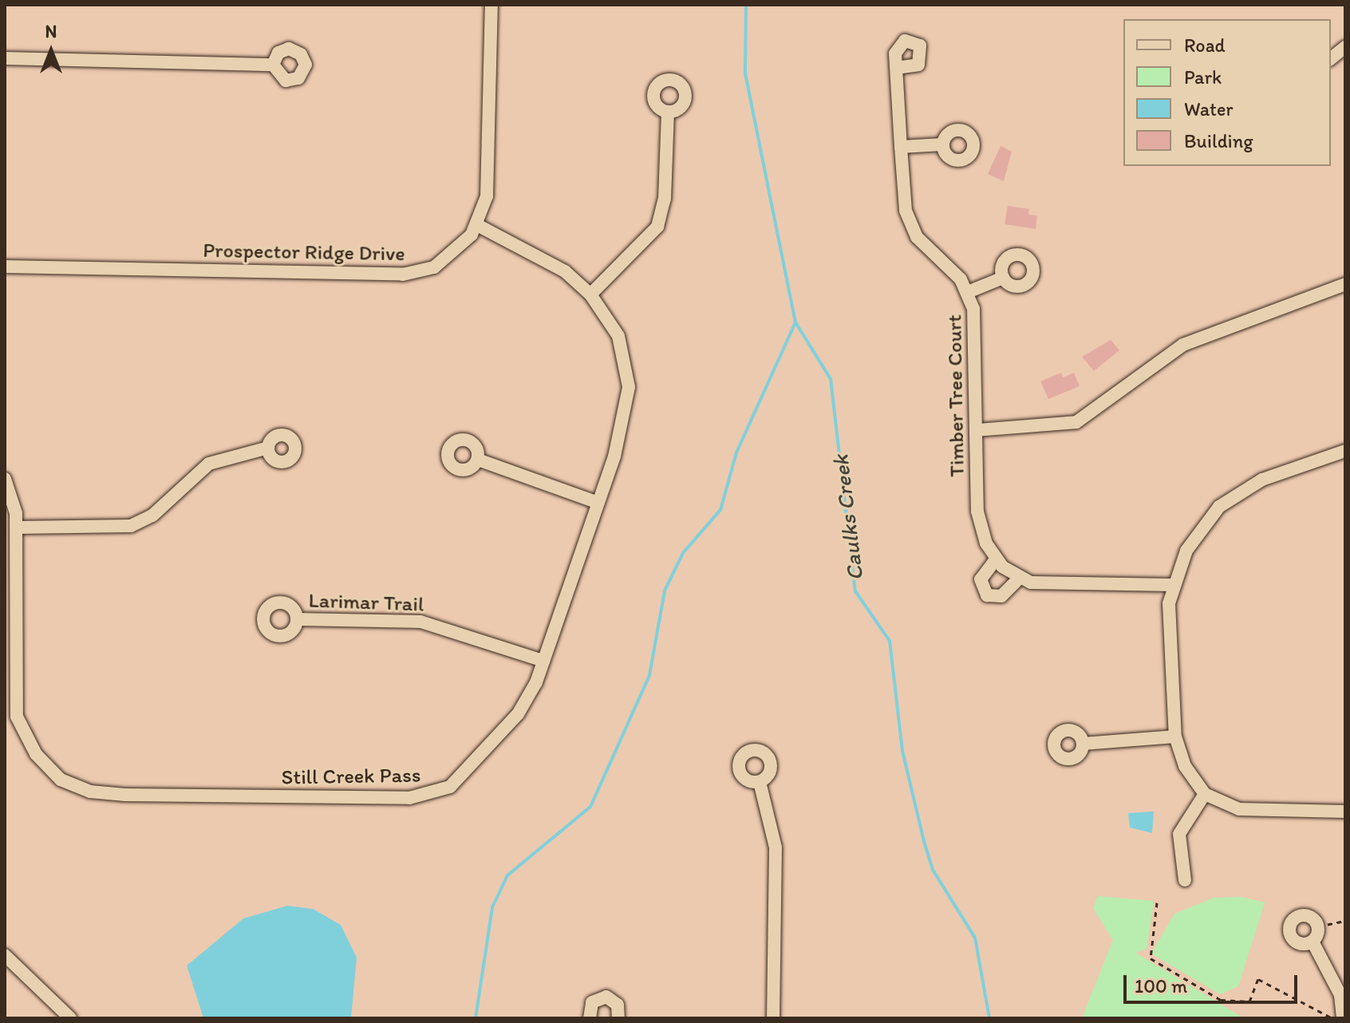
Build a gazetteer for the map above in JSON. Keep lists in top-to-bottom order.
{
  "streets": {
    "street": [
      "Prospector Ridge Drive",
      "Timber Tree Court",
      "Larimar Trail",
      "Still Creek Pass"
    ]
  },
  "crossings": [
    ["Prospector Ridge Drive", "Still Creek Pass"],
    ["Larimar Trail", "Still Creek Pass"]
  ],
  "water": ["Caulks Creek"],
  "legend": [
    "Road",
    "Park",
    "Water",
    "Building"
  ],
  "scale_bar": "100 m",
  "north": "top"
}
